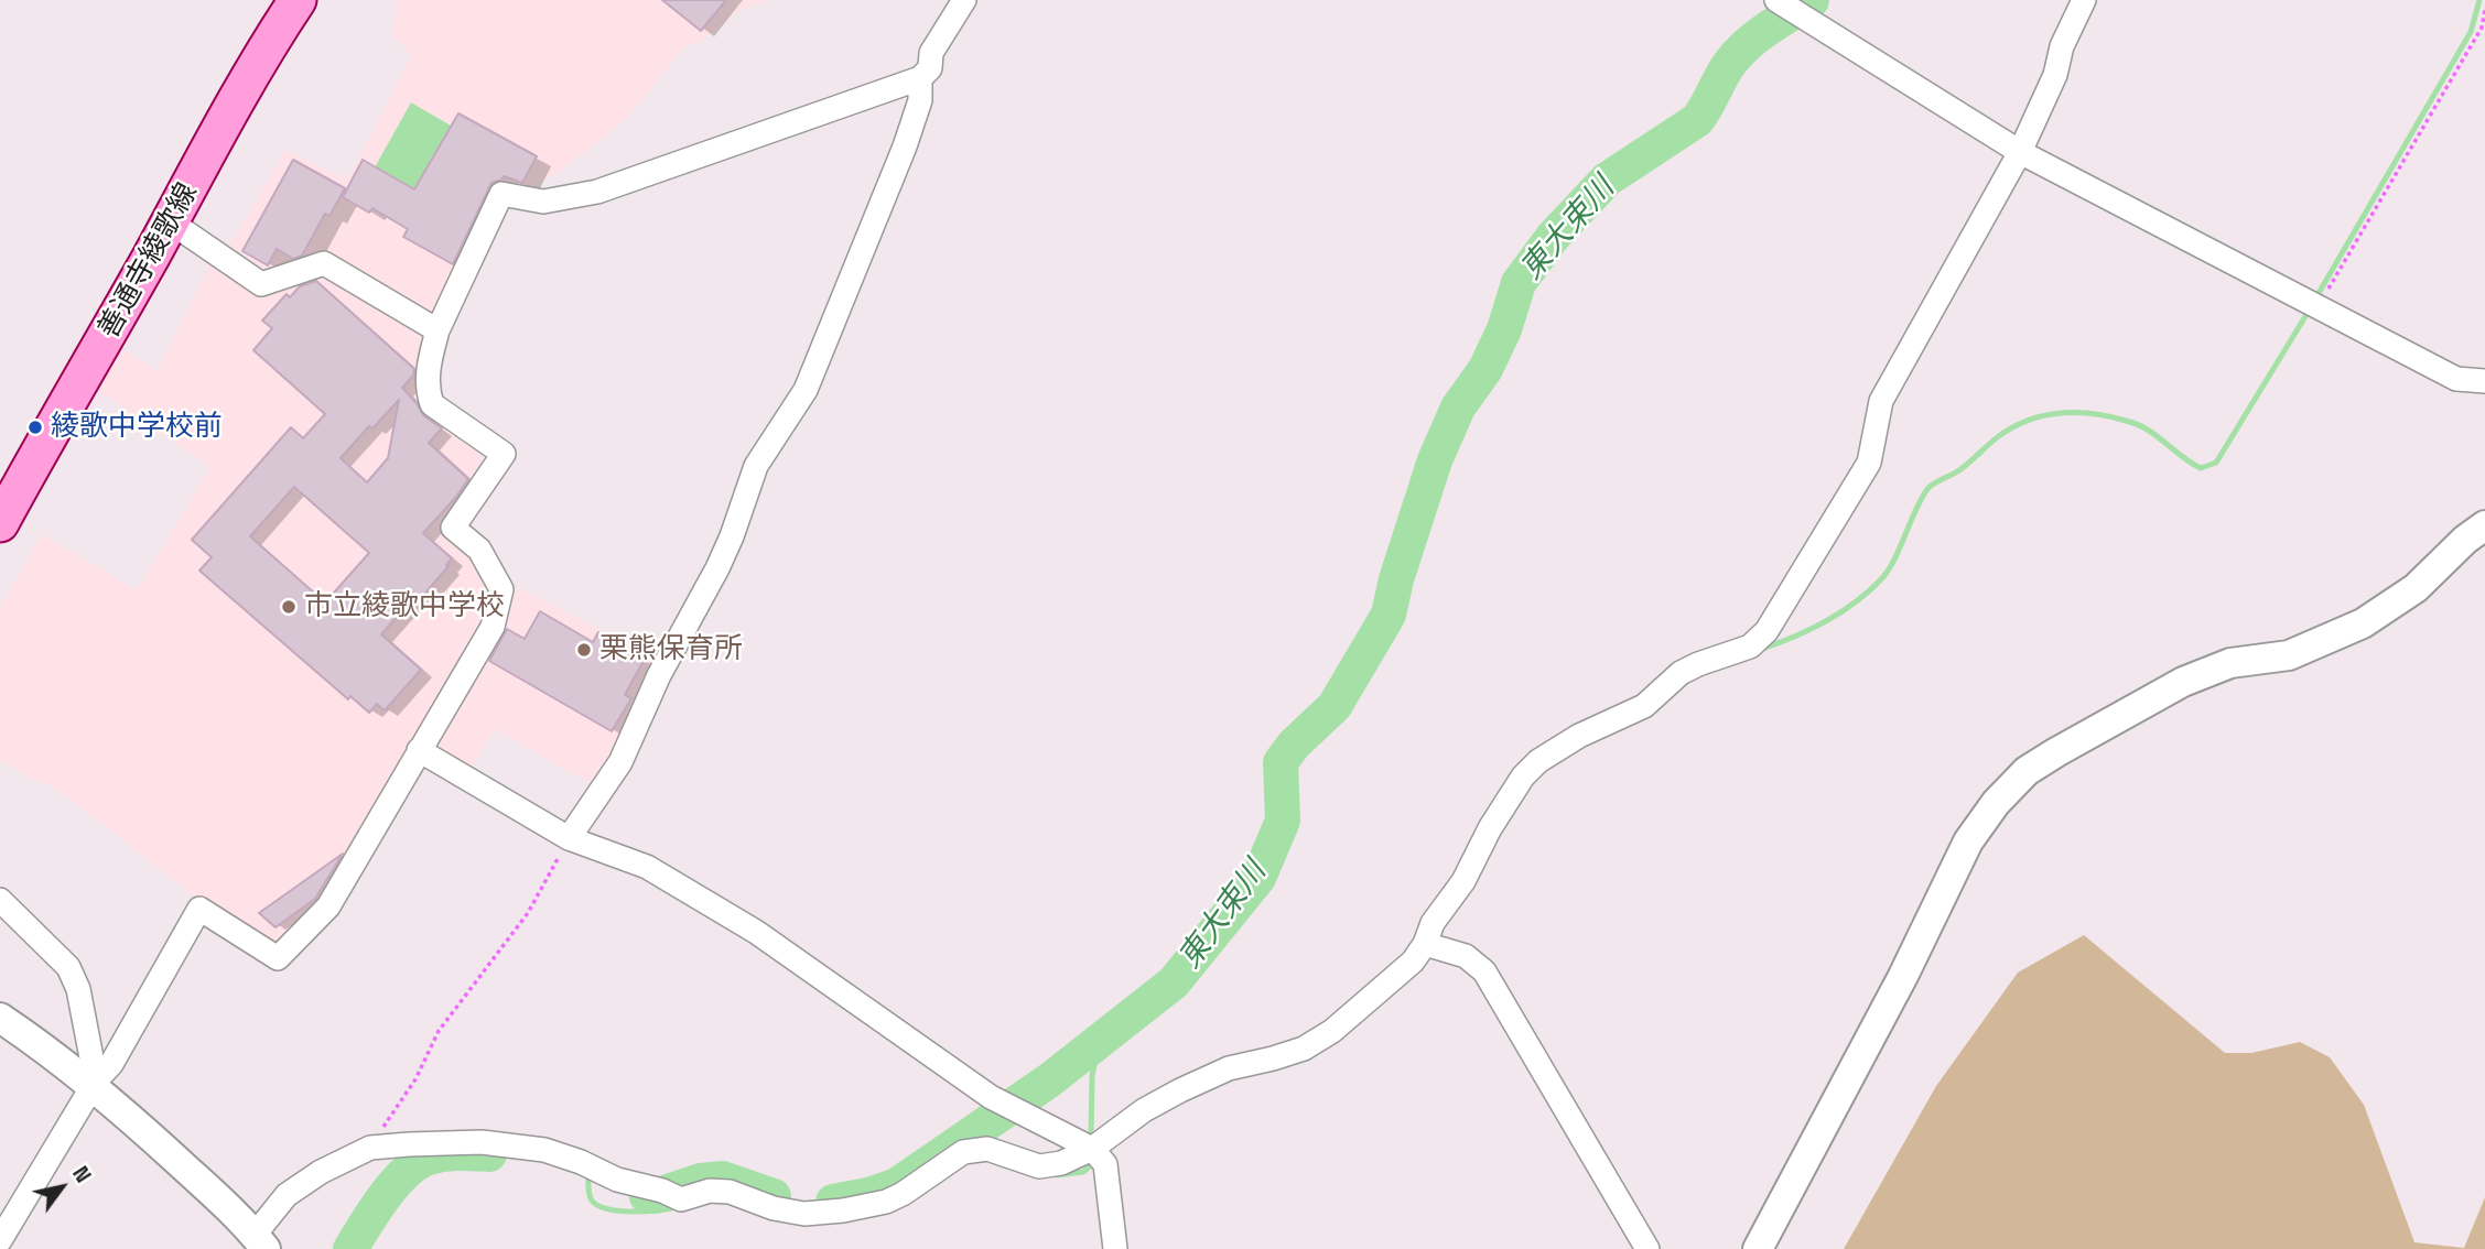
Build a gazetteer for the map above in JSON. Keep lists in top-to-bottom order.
{
  "streets": {
    "main road": ["善通寺綾歌線"]
  },
  "water": ["東大束川"],
  "places": ["綾歌中学校前", "市立綾歌中学校", "栗熊保育所"],
  "north": "top right"
}
